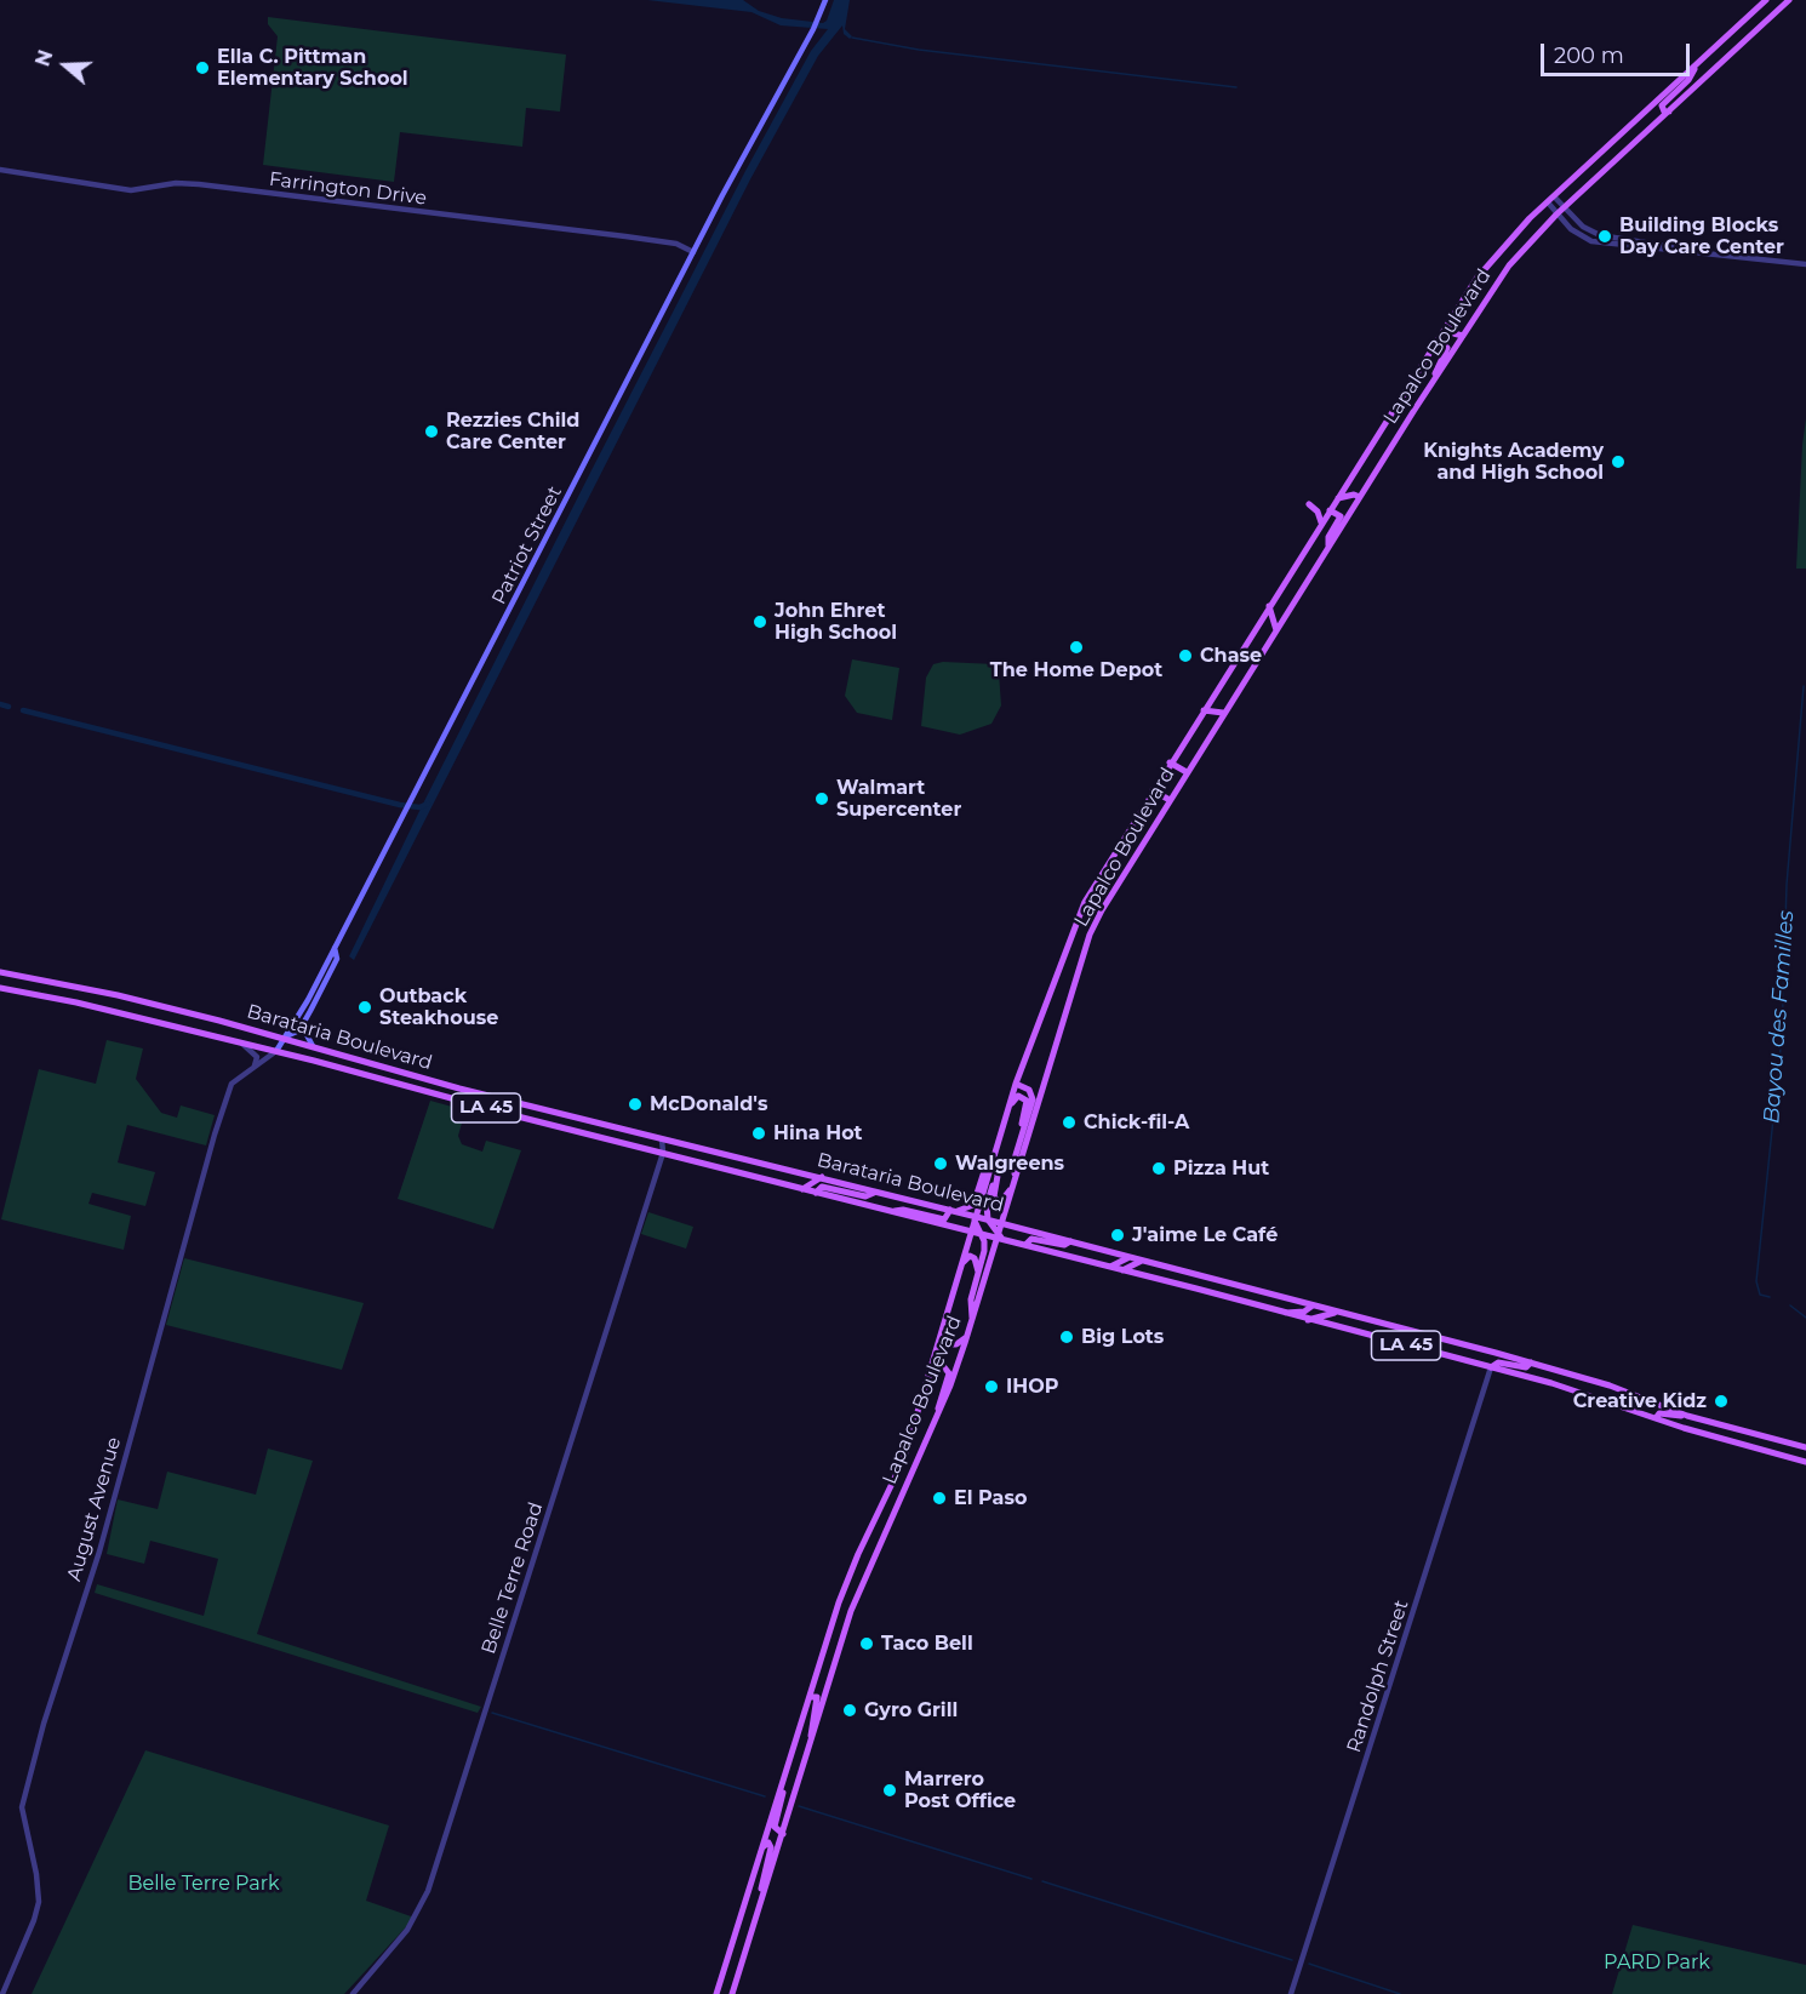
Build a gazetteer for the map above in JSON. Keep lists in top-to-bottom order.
{
  "streets": {
    "main road": [
      "Lapalco Boulevard",
      "Patriot Street",
      "Barataria Boulevard",
      "LA 45"
    ],
    "street": [
      "Farrington Drive",
      "August Avenue",
      "Belle Terre Road",
      "Randolph Street"
    ]
  },
  "crossings": [
    ["Farrington Drive", "Patriot Street"],
    ["Lapalco Boulevard", "Barataria Boulevard"],
    ["Patriot Street", "Barataria Boulevard"],
    ["Patriot Street", "August Avenue"],
    ["Barataria Boulevard", "August Avenue"],
    ["Barataria Boulevard", "Belle Terre Road"],
    ["Barataria Boulevard", "Randolph Street"]
  ],
  "water": ["Bayou des Familles"],
  "parks": ["Belle Terre Park", "PARD Park"],
  "places": [
    "Ella C. Pittman Elementary School",
    "Building Blocks Day Care Center",
    "Rezzies Child Care Center",
    "Knights Academy and High School",
    "John Ehret High School",
    "The Home Depot",
    "Chase",
    "Walmart Supercenter",
    "Outback Steakhouse",
    "McDonald's",
    "Chick-fil-A",
    "Hina Hot",
    "Walgreens",
    "Pizza Hut",
    "J'aime Le Café",
    "Big Lots",
    "IHOP",
    "Creative Kidz",
    "El Paso",
    "Taco Bell",
    "Gyro Grill",
    "Marrero Post Office"
  ],
  "scale_bar": "200 m",
  "north": "left"
}
